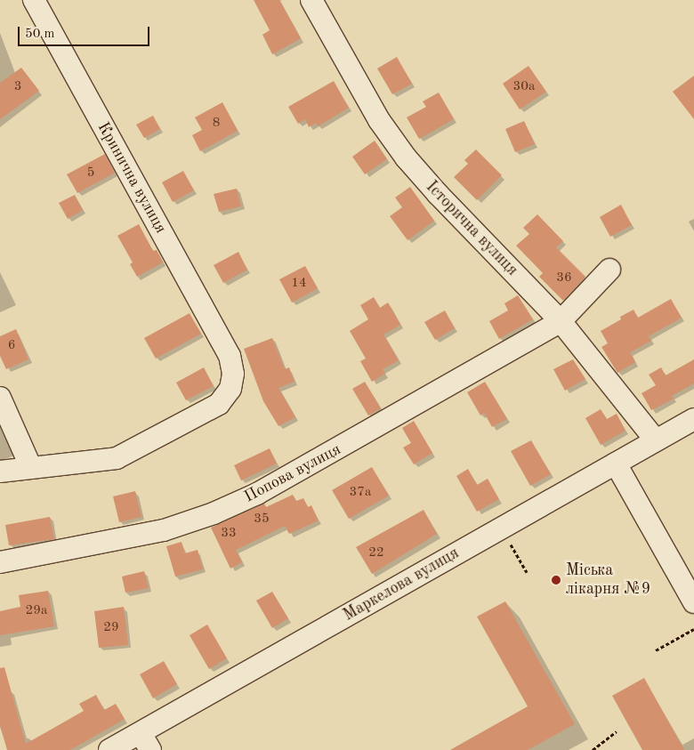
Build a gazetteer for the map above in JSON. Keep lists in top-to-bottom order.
{
  "streets": {
    "street": [
      "Кринична вулиця",
      "Історична вулиця",
      "Попова вулиця",
      "Маркелова вулиця"
    ]
  },
  "crossings": [
    ["Історична вулиця", "Попова вулиця"],
    ["Історична вулиця", "Маркелова вулиця"]
  ],
  "places": ["Міська лікарня №9"],
  "house_numbers": [
    "3",
    "30а",
    "8",
    "5",
    "36",
    "14",
    "6",
    "37а",
    "35",
    "33",
    "22",
    "29а",
    "29"
  ],
  "scale_bar": "50 m"
}
